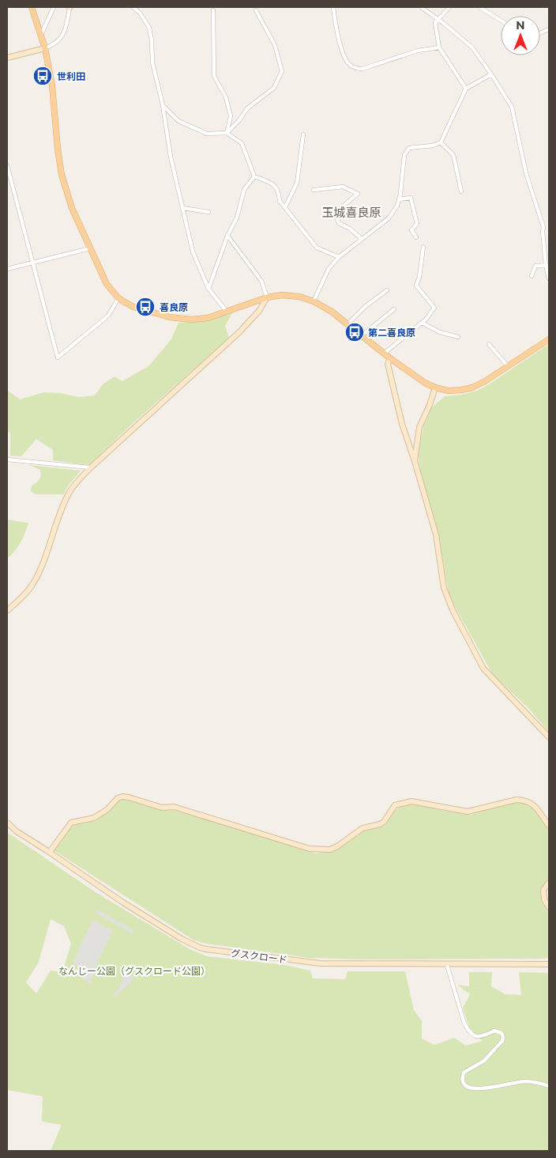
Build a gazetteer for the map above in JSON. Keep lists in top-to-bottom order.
{
  "streets": {
    "street": ["グスクロード"]
  },
  "districts": ["玉城喜良原"],
  "parks": ["なんじー公園（グスクロード公園）"],
  "places": {
    "bus stop": ["世利田", "喜良原", "第二喜良原"]
  },
  "north": "top"
}
